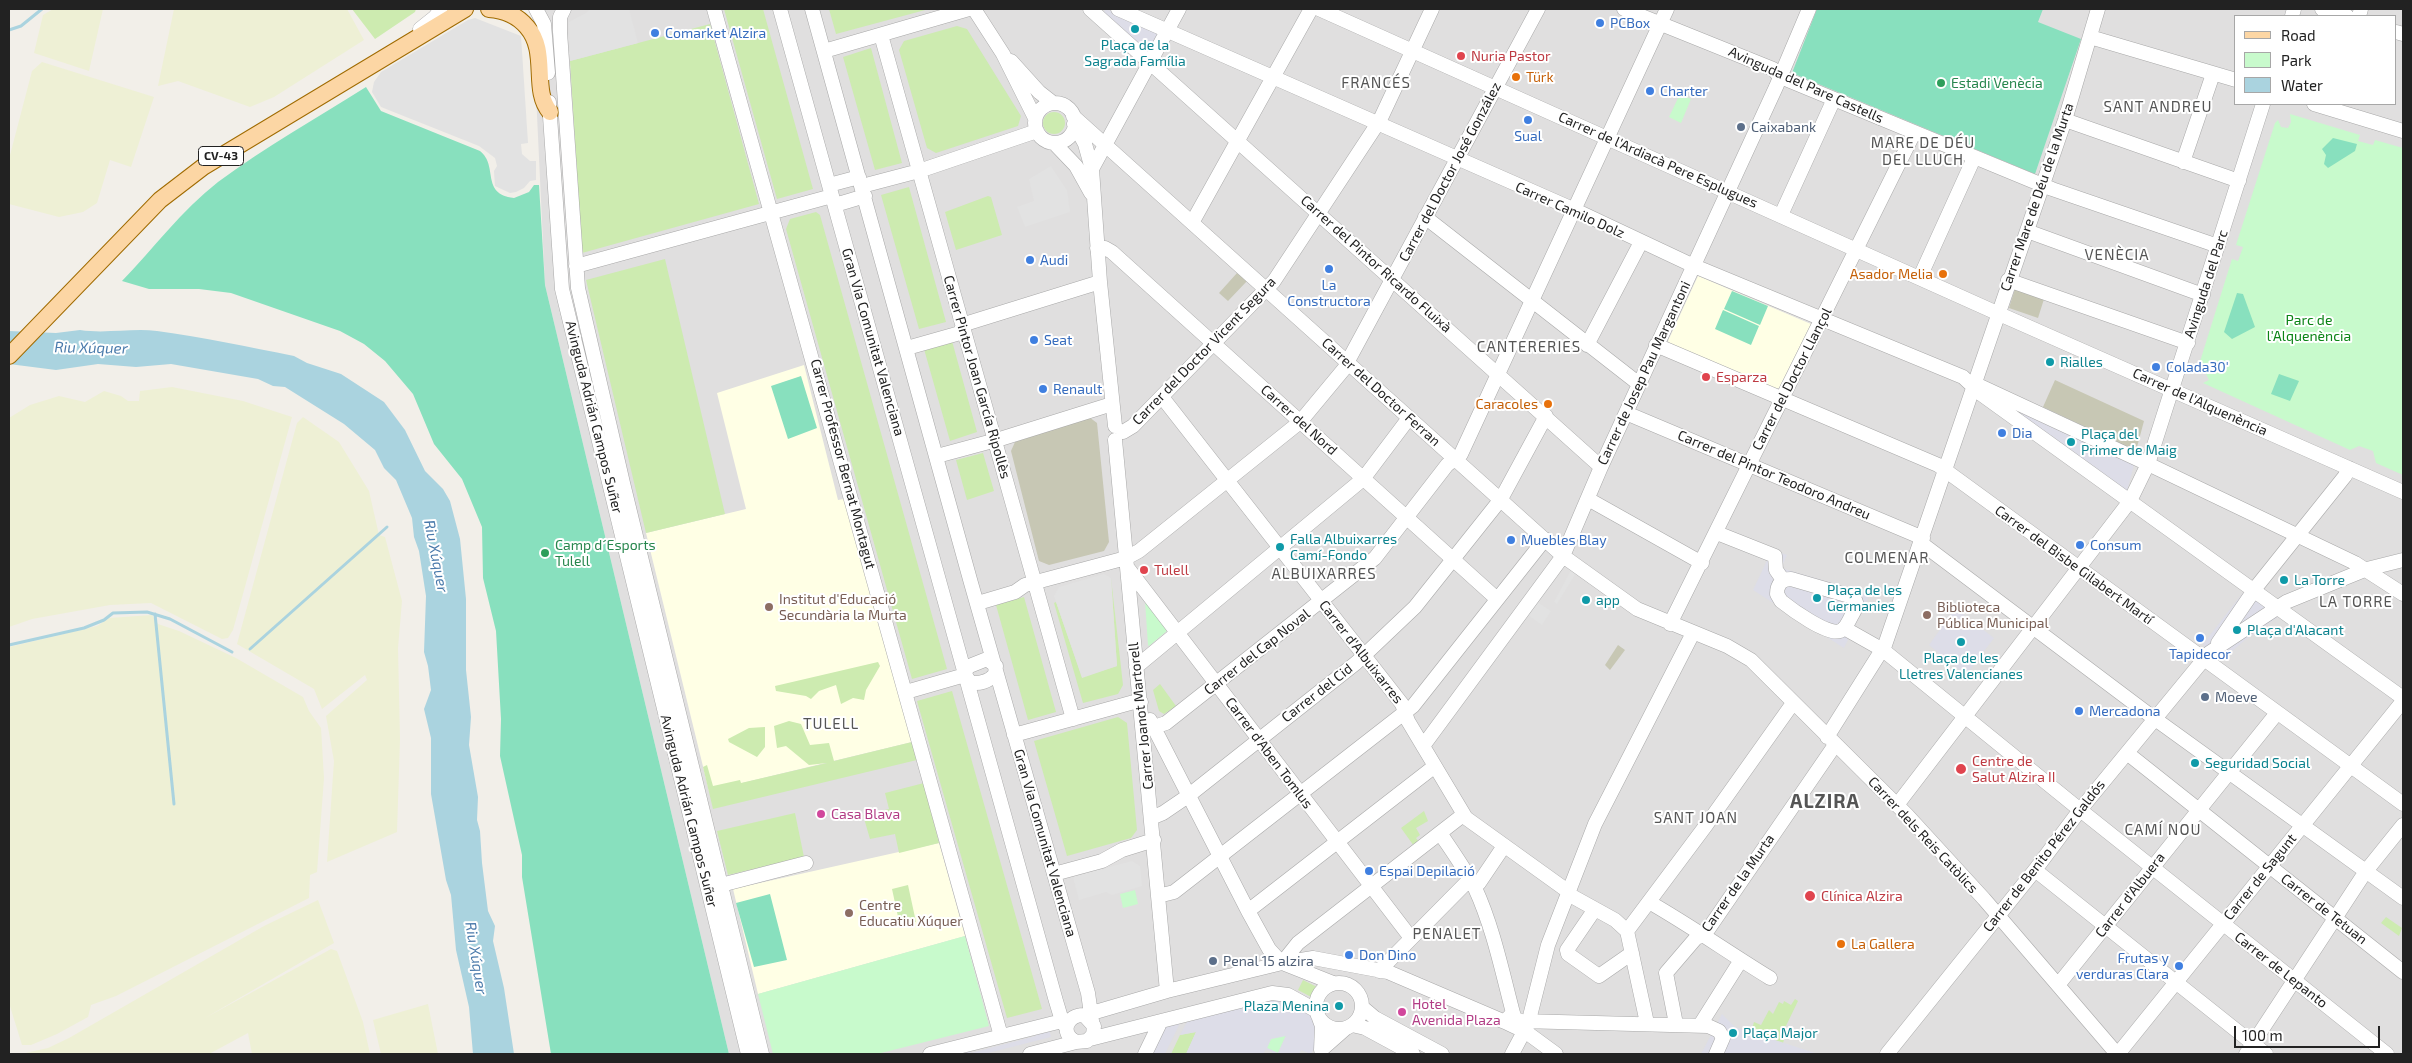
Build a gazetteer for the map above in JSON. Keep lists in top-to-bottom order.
{
  "streets": {
    "main road": ["CV-43"],
    "street": [
      "Avinguda del Pare Castells",
      "Carrer de l'Ardiacà Pere Esplugues",
      "Carrer del Doctor José González",
      "Carrer Mare de Déu de la Murta",
      "Carrer Camilo Dolz",
      "Carrer del Pintor Ricardo Fluixà",
      "Avinguda del Parc",
      "Gran Via Comunitat Valenciana",
      "Carrer del Doctor Vicent Segura",
      "Carrer de Josep Pau Margantoni",
      "Carrer Pintor Joan García Ripollès",
      "Carrer del Doctor Llançol",
      "Carrer del Doctor Ferran",
      "Carrer de l'Alquenència",
      "Avinguda Adrián Campos Suñer",
      "Carrer del Nord",
      "Carrer Professor Bernat Montagut",
      "Carrer del Pintor Teodoro Andreu",
      "Carrer del Bisbe Gilabert Martí",
      "Carrer del Cap Noval",
      "Carrer d'Albuixarres",
      "Carrer del Cid",
      "Carrer Joanot Martorell",
      "Carrer d'Aben Tomlus",
      "Carrer dels Reis Catòlics",
      "Carrer de Benito Pérez Galdós",
      "Carrer de Sagunt",
      "Carrer de la Murta",
      "Carrer d'Albuera",
      "Carrer de Tetuan",
      "Carrer de Lepanto"
    ]
  },
  "crossings": [
    ["Avinguda del Pare Castells", "Carrer Mare de Déu de la Murta"],
    ["Avinguda del Pare Castells", "Avinguda del Parc"],
    ["Avinguda del Pare Castells", "Carrer de Josep Pau Margantoni"],
    ["Avinguda del Pare Castells", "Carrer del Doctor Llançol"],
    ["Avinguda del Pare Castells", "Carrer del Cap Noval"],
    ["Carrer de l'Ardiacà Pere Esplugues", "Carrer del Doctor José González"],
    ["Carrer de l'Ardiacà Pere Esplugues", "Carrer Mare de Déu de la Murta"],
    ["Carrer de l'Ardiacà Pere Esplugues", "Carrer del Doctor Vicent Segura"],
    ["Carrer de l'Ardiacà Pere Esplugues", "Carrer de Josep Pau Margantoni"],
    ["Carrer de l'Ardiacà Pere Esplugues", "Carrer del Doctor Llançol"],
    ["Carrer de l'Ardiacà Pere Esplugues", "Carrer de l'Alquenència"],
    ["Carrer de l'Ardiacà Pere Esplugues", "Carrer del Cap Noval"],
    ["Carrer del Doctor José González", "Carrer Camilo Dolz"],
    ["Carrer del Doctor José González", "Carrer del Pintor Ricardo Fluixà"],
    ["Carrer del Doctor José González", "Gran Via Comunitat Valenciana"],
    ["Carrer del Doctor José González", "Carrer Pintor Joan García Ripollès"],
    ["Carrer del Doctor José González", "Carrer del Doctor Ferran"],
    ["Carrer del Doctor José González", "Carrer del Nord"],
    ["Carrer del Doctor José González", "Carrer d'Albuixarres"],
    ["Carrer del Doctor José González", "Carrer Joanot Martorell"],
    ["Carrer del Doctor José González", "Carrer d'Aben Tomlus"],
    ["Carrer Mare de Déu de la Murta", "Carrer Camilo Dolz"],
    ["Carrer Mare de Déu de la Murta", "Carrer de l'Alquenència"],
    ["Carrer Mare de Déu de la Murta", "Carrer del Pintor Teodoro Andreu"],
    ["Carrer Mare de Déu de la Murta", "Carrer del Bisbe Gilabert Martí"],
    ["Carrer Mare de Déu de la Murta", "Carrer de la Murta"],
    ["Carrer Camilo Dolz", "Carrer del Doctor Vicent Segura"],
    ["Carrer Camilo Dolz", "Carrer de Josep Pau Margantoni"],
    ["Carrer Camilo Dolz", "Carrer del Doctor Llançol"],
    ["Carrer Camilo Dolz", "Carrer del Cap Noval"],
    ["Carrer del Pintor Ricardo Fluixà", "Carrer del Doctor Vicent Segura"],
    ["Carrer del Pintor Ricardo Fluixà", "Carrer de Josep Pau Margantoni"],
    ["Carrer del Pintor Ricardo Fluixà", "Carrer del Cap Noval"],
    ["Carrer del Pintor Ricardo Fluixà", "Carrer del Cid"],
    ["Avinguda del Parc", "Carrer de l'Alquenència"],
    ["Carrer del Doctor Vicent Segura", "Carrer del Doctor Ferran"],
    ["Carrer del Doctor Vicent Segura", "Carrer del Nord"],
    ["Carrer del Doctor Vicent Segura", "Carrer d'Albuixarres"],
    ["Carrer del Doctor Vicent Segura", "Carrer Joanot Martorell"],
    ["Carrer de Josep Pau Margantoni", "Carrer del Doctor Ferran"],
    ["Carrer de Josep Pau Margantoni", "Carrer del Pintor Teodoro Andreu"],
    ["Carrer de Josep Pau Margantoni", "Carrer del Bisbe Gilabert Martí"],
    ["Carrer de Josep Pau Margantoni", "Carrer d'Albuixarres"],
    ["Carrer del Doctor Llançol", "Carrer del Doctor Ferran"],
    ["Carrer del Doctor Llançol", "Carrer del Pintor Teodoro Andreu"],
    ["Carrer del Doctor Llançol", "Carrer del Bisbe Gilabert Martí"],
    ["Carrer del Doctor Ferran", "Carrer del Cap Noval"],
    ["Carrer del Doctor Ferran", "Carrer del Cid"],
    ["Carrer del Doctor Ferran", "Carrer Joanot Martorell"],
    ["Carrer del Doctor Ferran", "Carrer dels Reis Catòlics"],
    ["Carrer del Nord", "Carrer del Cap Noval"],
    ["Carrer del Nord", "Carrer del Cid"],
    ["Carrer del Nord", "Carrer Joanot Martorell"],
    ["Carrer del Pintor Teodoro Andreu", "Carrer de Benito Pérez Galdós"],
    ["Carrer del Pintor Teodoro Andreu", "Carrer de Sagunt"],
    ["Carrer del Pintor Teodoro Andreu", "Carrer de la Murta"],
    ["Carrer del Pintor Teodoro Andreu", "Carrer d'Albuera"],
    ["Carrer del Bisbe Gilabert Martí", "Carrer de Benito Pérez Galdós"],
    ["Carrer del Bisbe Gilabert Martí", "Carrer de Sagunt"],
    ["Carrer del Bisbe Gilabert Martí", "Carrer d'Albuera"],
    ["Carrer del Cap Noval", "Carrer d'Albuixarres"],
    ["Carrer del Cap Noval", "Carrer d'Aben Tomlus"],
    ["Carrer d'Albuixarres", "Carrer del Cid"],
    ["Carrer del Cid", "Carrer Joanot Martorell"],
    ["Carrer del Cid", "Carrer d'Aben Tomlus"],
    ["Carrer Joanot Martorell", "Carrer d'Aben Tomlus"],
    ["Carrer dels Reis Catòlics", "Carrer de Benito Pérez Galdós"],
    ["Carrer dels Reis Catòlics", "Carrer de Sagunt"],
    ["Carrer dels Reis Catòlics", "Carrer de la Murta"],
    ["Carrer dels Reis Catòlics", "Carrer d'Albuera"],
    ["Carrer de Benito Pérez Galdós", "Carrer de Tetuan"],
    ["Carrer de Benito Pérez Galdós", "Carrer de Lepanto"],
    ["Carrer de Sagunt", "Carrer de Tetuan"],
    ["Carrer de Sagunt", "Carrer de Lepanto"],
    ["Carrer de la Murta", "Carrer de Lepanto"],
    ["Carrer d'Albuera", "Carrer de Tetuan"],
    ["Carrer d'Albuera", "Carrer de Lepanto"]
  ],
  "districts": [
    "FRANCÉS",
    "SANT ANDREU",
    "MARE DE DÉU DEL LLUCH",
    "VENÈCIA",
    "CANTERERIES",
    "COLMENAR",
    "ALBUIXARRES",
    "LA TORRE",
    "TULELL",
    "ALZIRA",
    "SANT JOAN",
    "CAMÍ NOU",
    "PENALET"
  ],
  "water": ["Riu Xúquer"],
  "parks": ["Parc de l'Alquenència"],
  "places": [
    "PCBox",
    "Plaça de la Sagrada Família",
    "Comarket Alzira",
    "Nuria Pastor",
    "Türk",
    "Estadi Venècia",
    "Charter",
    "Sual",
    "Caixabank",
    "Audi",
    "La Constructora",
    "Asador Melia",
    "Seat",
    "Rialles",
    "Colada30'",
    "Esparza",
    "Renault",
    "Caracoles",
    "Dia",
    "Plaça del Primer de Maig",
    "Muebles Blay",
    "Consum",
    "Falla Albuixarres Camí-Fondo",
    "Camp d´Esports Tulell",
    "Tulell",
    "La Torre",
    "Plaça de les Germanies",
    "app",
    "Institut d'Educació Secundària la Murta",
    "Biblioteca Pública Municipal",
    "Plaça d'Alacant",
    "Tapidecor",
    "Plaça de les Lletres Valencianes",
    "Moeve",
    "Mercadona",
    "Seguridad Social",
    "Centre de Salut Alzira II",
    "Casa Blava",
    "Espai Depilació",
    "Clínica Alzira",
    "Centre Educatiu Xúquer",
    "La Gallera",
    "Don Dino",
    "Penal 15 alzira",
    "Frutas y verduras Clara",
    "Plaza Menina",
    "Hotel Avenida Plaza",
    "Plaça Major"
  ],
  "legend": ["Road", "Park", "Water"],
  "scale_bar": "100 m"
}
